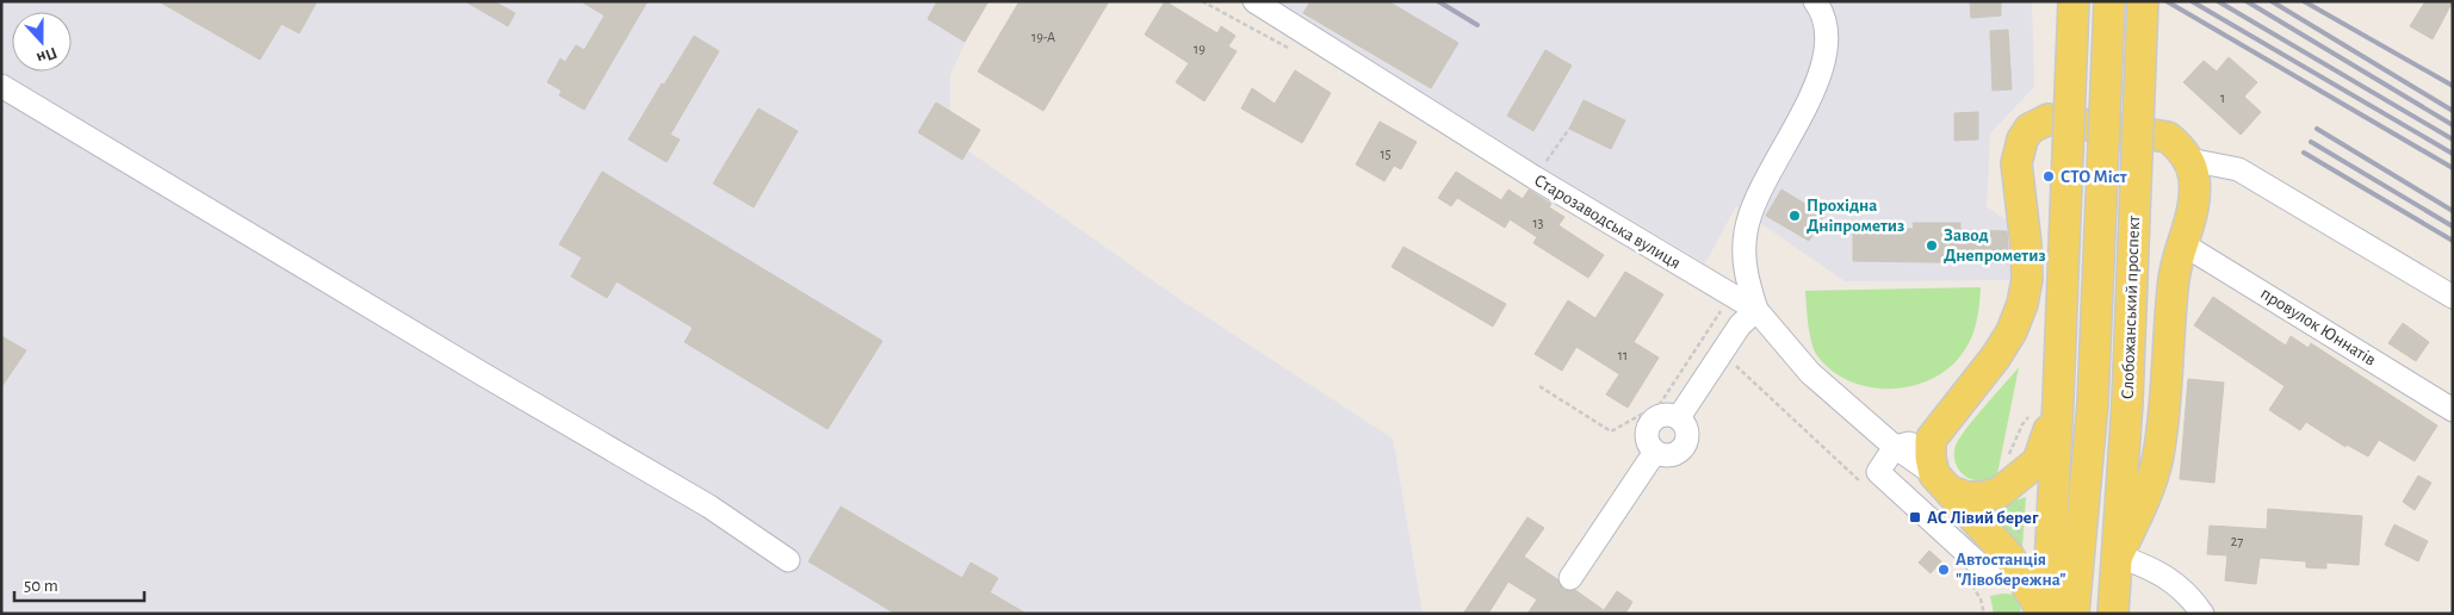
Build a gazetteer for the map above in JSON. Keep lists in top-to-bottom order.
{
  "streets": {
    "main road": ["Слобожанський проспект"],
    "street": ["Старозаводська вулиця", "провулок Юннатів"]
  },
  "places": {
    "other": [
      "СТО Міст",
      "Прохідна Дніпрометиз",
      "Завод Днепрометиз",
      "Автостанція \"Лівобережна\""
    ],
    "transit": ["АС Лівий берег"]
  },
  "house_numbers": [
    "19-А",
    "19",
    "1",
    "15",
    "13",
    "11",
    "27"
  ],
  "scale_bar": "50 m",
  "north": "bottom"
}
